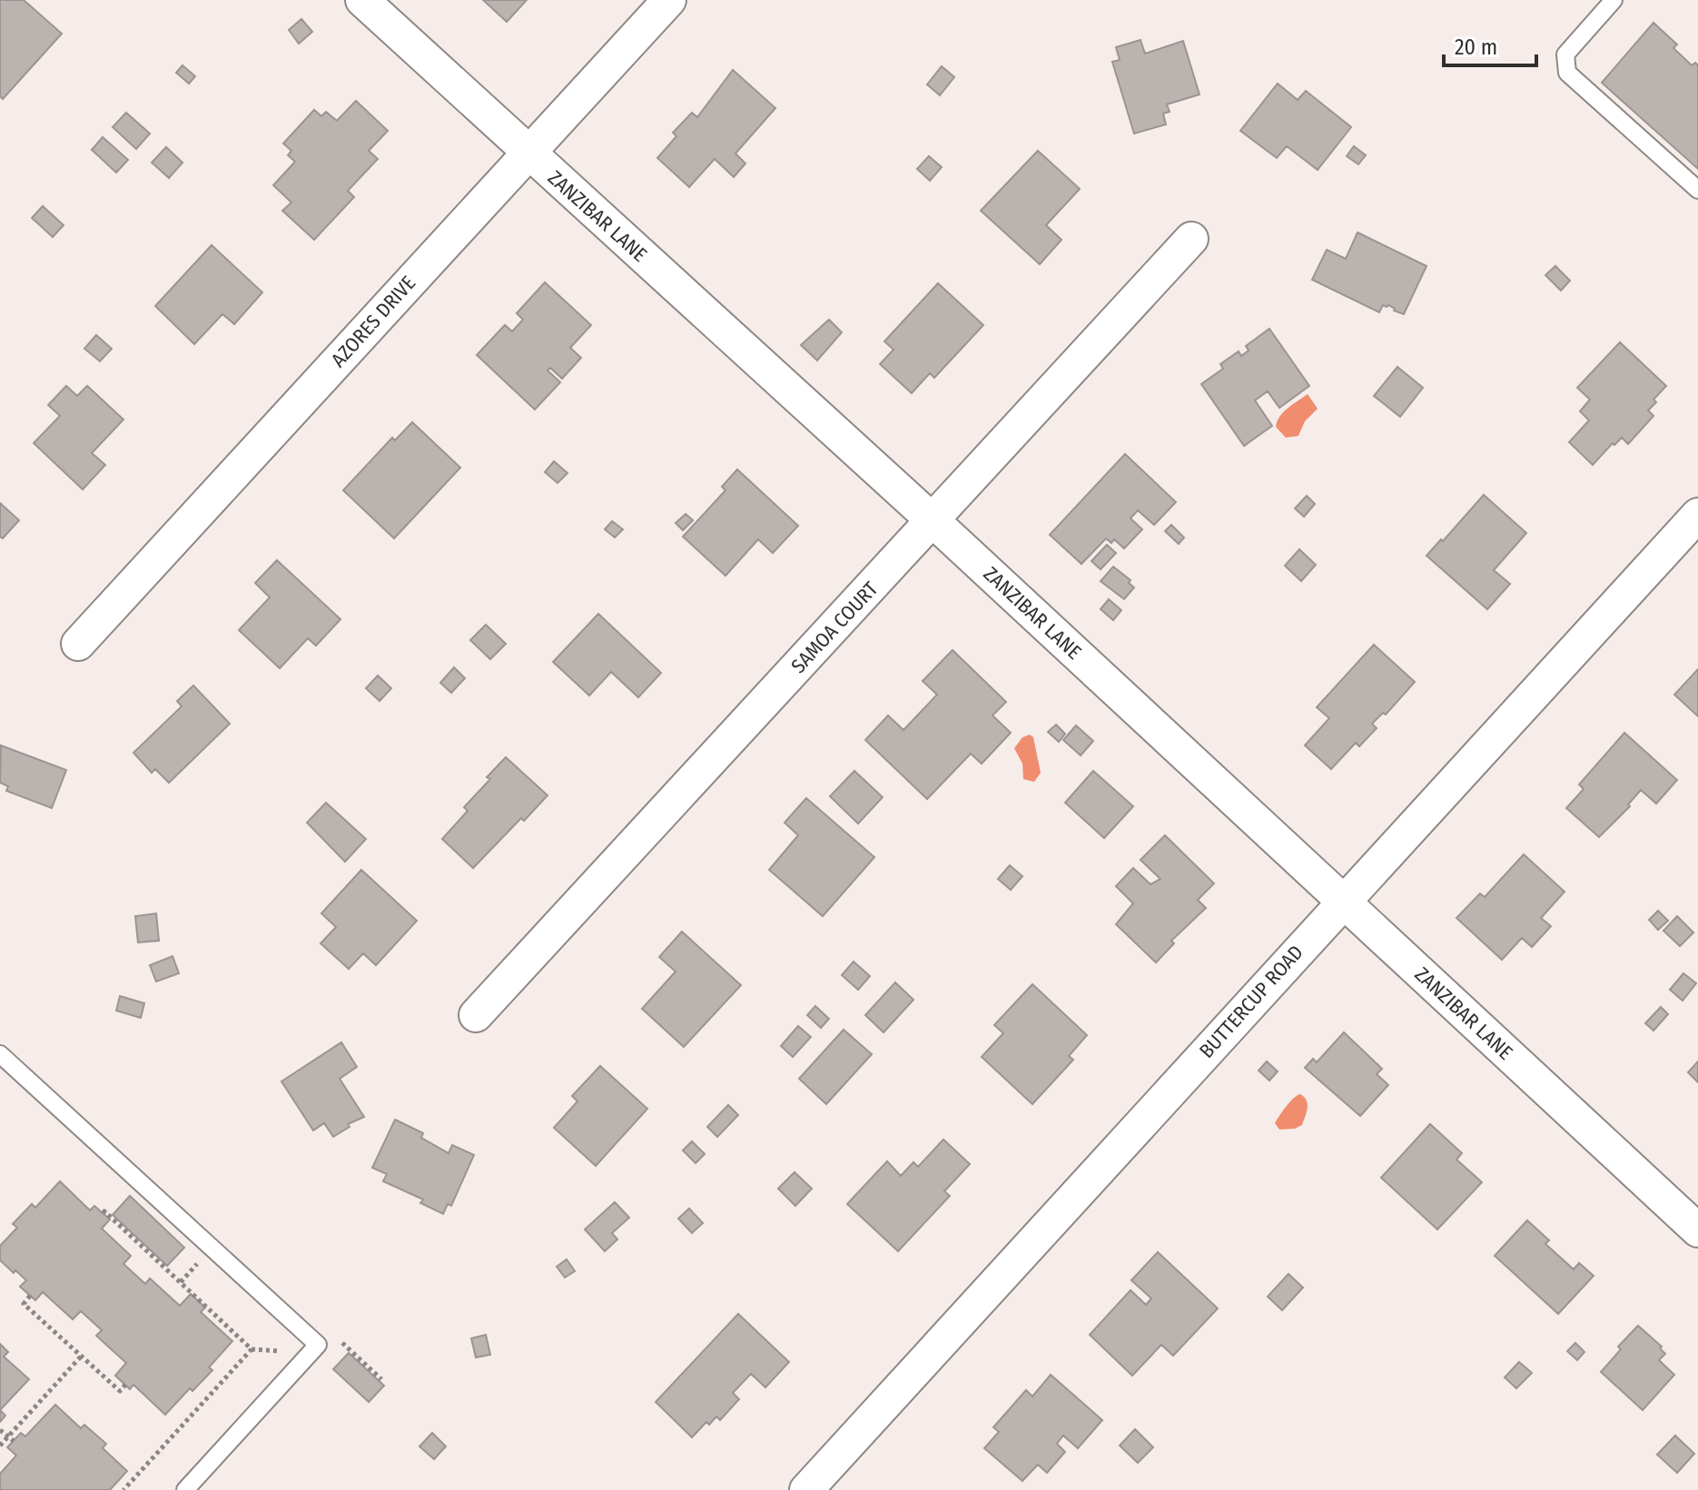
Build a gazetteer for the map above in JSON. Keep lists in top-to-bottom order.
{
  "streets": {
    "street": [
      "ZANZIBAR LANE",
      "AZORES DRIVE",
      "SAMOA COURT",
      "BUTTERCUP ROAD"
    ]
  },
  "crossings": [
    ["ZANZIBAR LANE", "AZORES DRIVE"],
    ["ZANZIBAR LANE", "SAMOA COURT"],
    ["ZANZIBAR LANE", "BUTTERCUP ROAD"]
  ],
  "scale_bar": "20 m"
}
